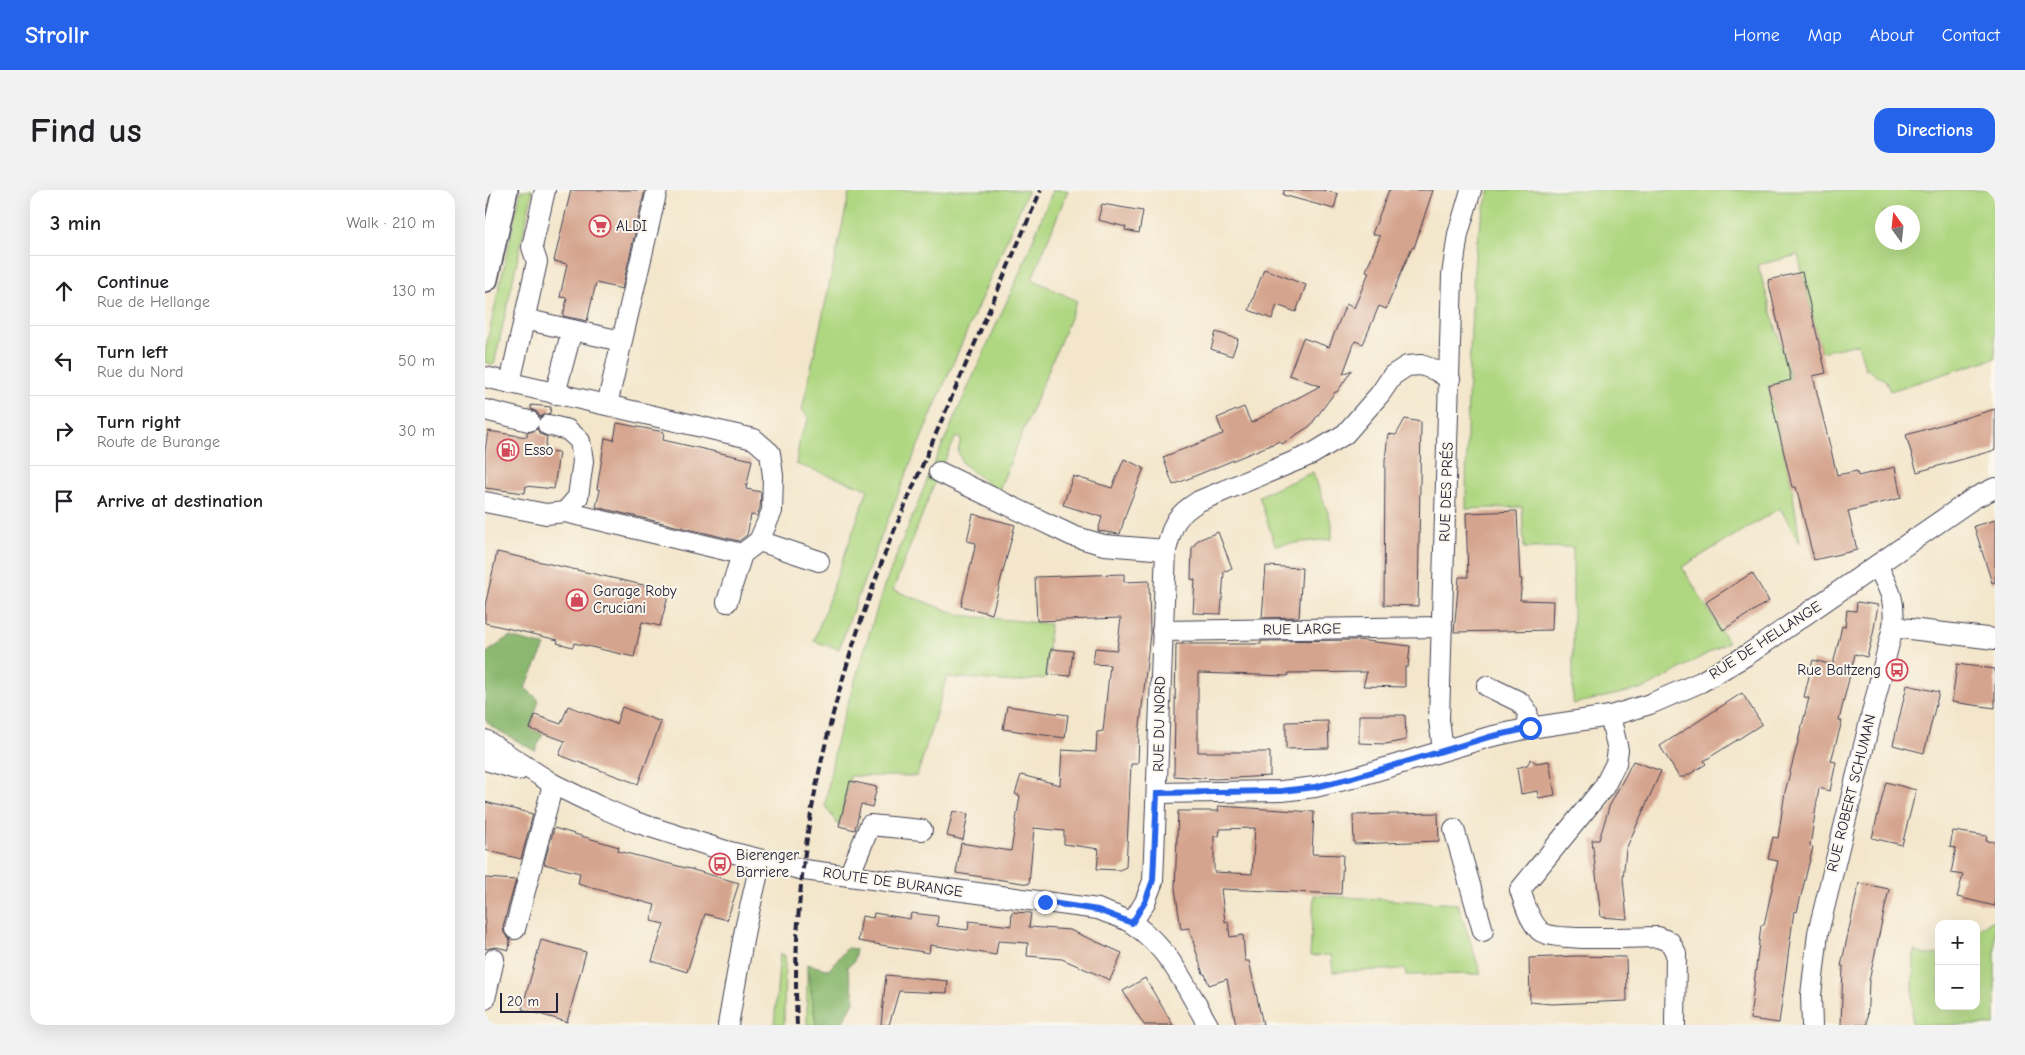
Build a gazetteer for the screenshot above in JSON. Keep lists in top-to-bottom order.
{
  "streets": {
    "street": [
      "RUE DES PRÉS",
      "RUE LARGE",
      "RUE DE HELLANGE",
      "RUE DU NORD",
      "RUE ROBERT SCHUMAN",
      "ROUTE DE BURANGE"
    ]
  },
  "crossings": [
    ["RUE DES PRÉS", "RUE LARGE"],
    ["RUE DES PRÉS", "RUE DE HELLANGE"],
    ["RUE DES PRÉS", "RUE DU NORD"],
    ["RUE LARGE", "RUE DU NORD"],
    ["RUE DE HELLANGE", "RUE DU NORD"],
    ["RUE DE HELLANGE", "RUE ROBERT SCHUMAN"],
    ["RUE DU NORD", "ROUTE DE BURANGE"]
  ],
  "places": {
    "supermarket": ["ALDI"],
    "fuel station": ["Esso"],
    "shop": ["Garage Roby Cruciani"],
    "bus stop": ["Rue Baltzeng", "Bierenger Barriere"]
  },
  "scale_bar": "20 m",
  "north": "top",
  "page": {
    "header": "Strollr",
    "nav": [
      "Home",
      "Map",
      "About",
      "Contact"
    ],
    "buttons": "Directions",
    "title": "Find us",
    "heading": ["3 min", "Walk · 210 m"],
    "list": [
      ["Continue", "Rue de Hellange", "130 m"],
      ["Turn left", "Rue du Nord", "50 m"],
      ["Turn right", "Route de Burange", "30 m"],
      "Arrive at destination"
    ],
    "map_buttons": ["+", "−"],
    "scale": "20 m"
  }
}
